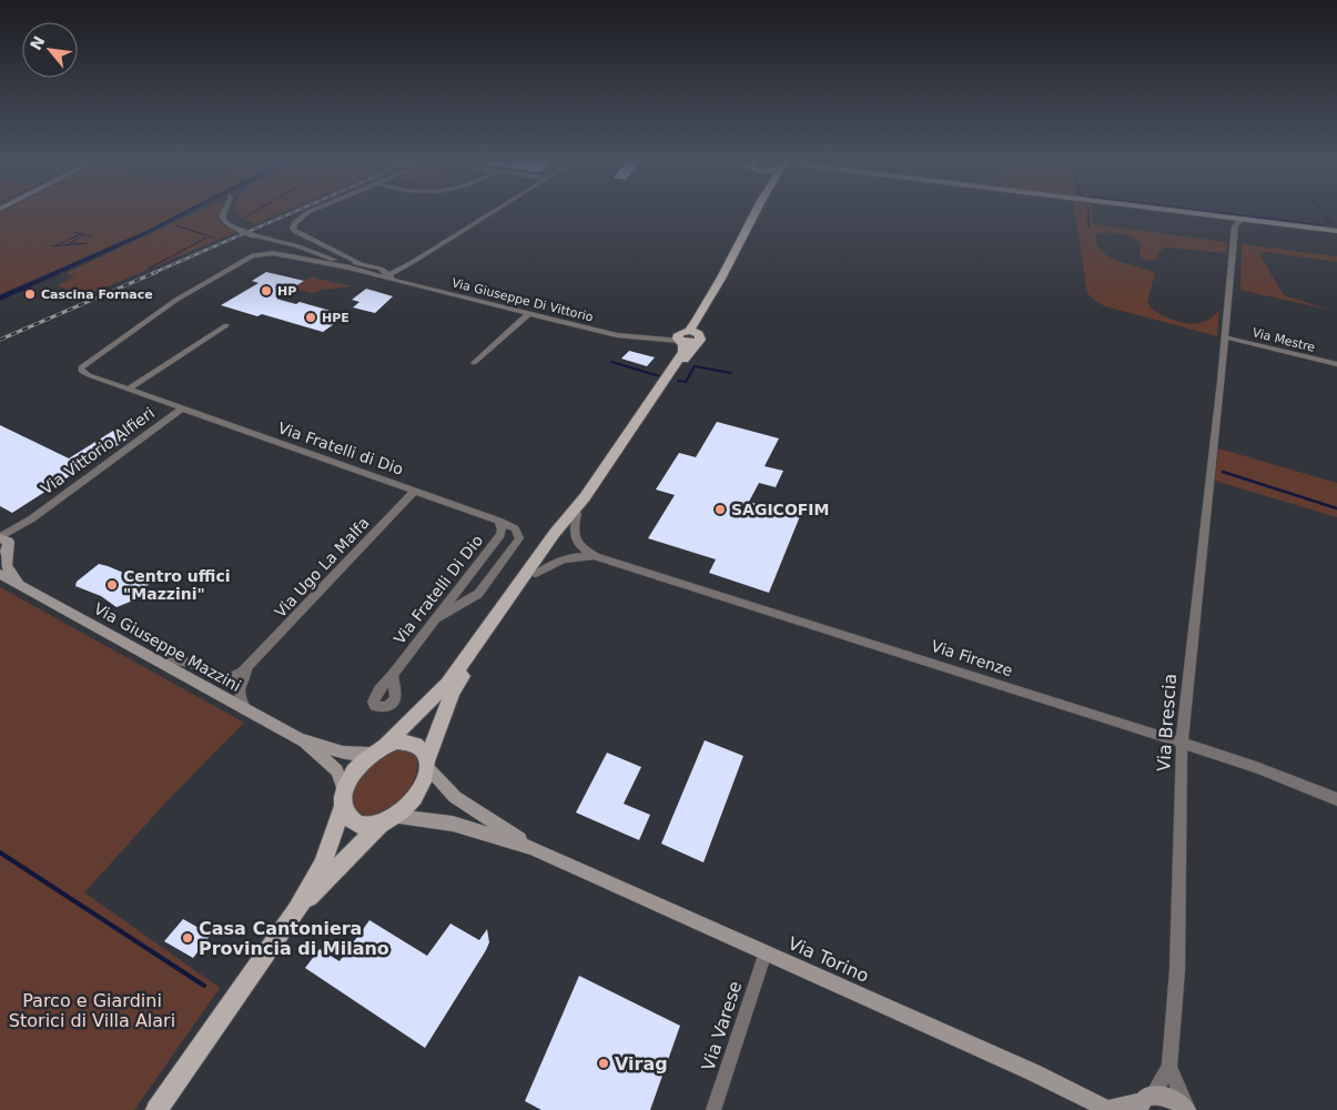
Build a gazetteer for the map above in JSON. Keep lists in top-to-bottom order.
{
  "streets": {
    "street": [
      "Via Giuseppe Di Vittorio",
      "Via Mestre",
      "Via Fratelli di Dio",
      "Via Vittorio Alfieri",
      "Via Ugo La Malfa",
      "Via Fratelli Di Dio",
      "Via Giuseppe Mazzini",
      "Via Firenze",
      "Via Brescia",
      "Via Torino",
      "Via Varese"
    ]
  },
  "crossings": [
    ["Via Giuseppe Di Vittorio", "Via Fratelli di Dio"],
    ["Via Mestre", "Via Brescia"],
    ["Via Fratelli di Dio", "Via Vittorio Alfieri"],
    ["Via Fratelli di Dio", "Via Ugo La Malfa"],
    ["Via Fratelli di Dio", "Via Fratelli Di Dio"],
    ["Via Ugo La Malfa", "Via Giuseppe Mazzini"],
    ["Via Giuseppe Mazzini", "Via Torino"],
    ["Via Firenze", "Via Brescia"],
    ["Via Brescia", "Via Torino"],
    ["Via Torino", "Via Varese"]
  ],
  "parks": ["Parco e Giardini Storici di Villa Alari"],
  "places": [
    "HP",
    "Cascina Fornace",
    "HPE",
    "SAGICOFIM",
    "Centro uffici \"Mazzini\"",
    "Casa Cantoniera Provincia di Milano",
    "Virag"
  ],
  "north": "top left"
}
